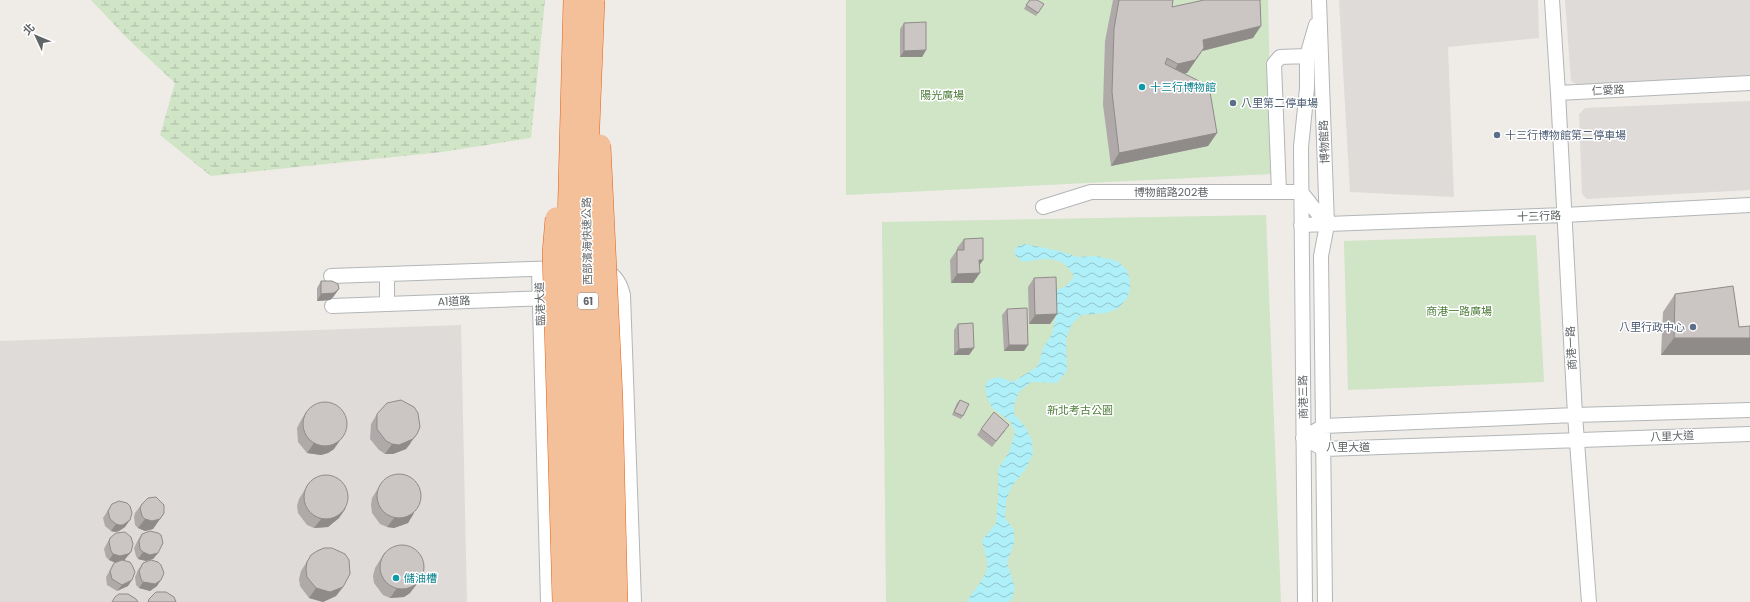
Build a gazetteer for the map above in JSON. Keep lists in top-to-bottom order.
{
  "streets": {
    "highway": ["西部濱海快速公路", "61"],
    "street": [
      "仁愛路",
      "博物館路",
      "博物館路202巷",
      "十三行路",
      "A1道路",
      "臨港大道",
      "商港一路",
      "商港三路",
      "八里大道"
    ]
  },
  "crossings": [
    ["仁愛路", "商港一路"],
    ["博物館路", "博物館路202巷"],
    ["博物館路", "十三行路"],
    ["博物館路", "商港三路"],
    ["博物館路202巷", "商港三路"],
    ["十三行路", "商港一路"],
    ["十三行路", "商港三路"],
    ["A1道路", "臨港大道"],
    ["商港一路", "八里大道"],
    ["商港三路", "八里大道"]
  ],
  "parks": ["陽光廣場", "商港一路廣場", "新北考古公園"],
  "places": [
    "十三行博物館",
    "八里第二停車場",
    "十三行博物館第二停車場",
    "八里行政中心",
    "儲油槽"
  ],
  "north": "top left"
}
